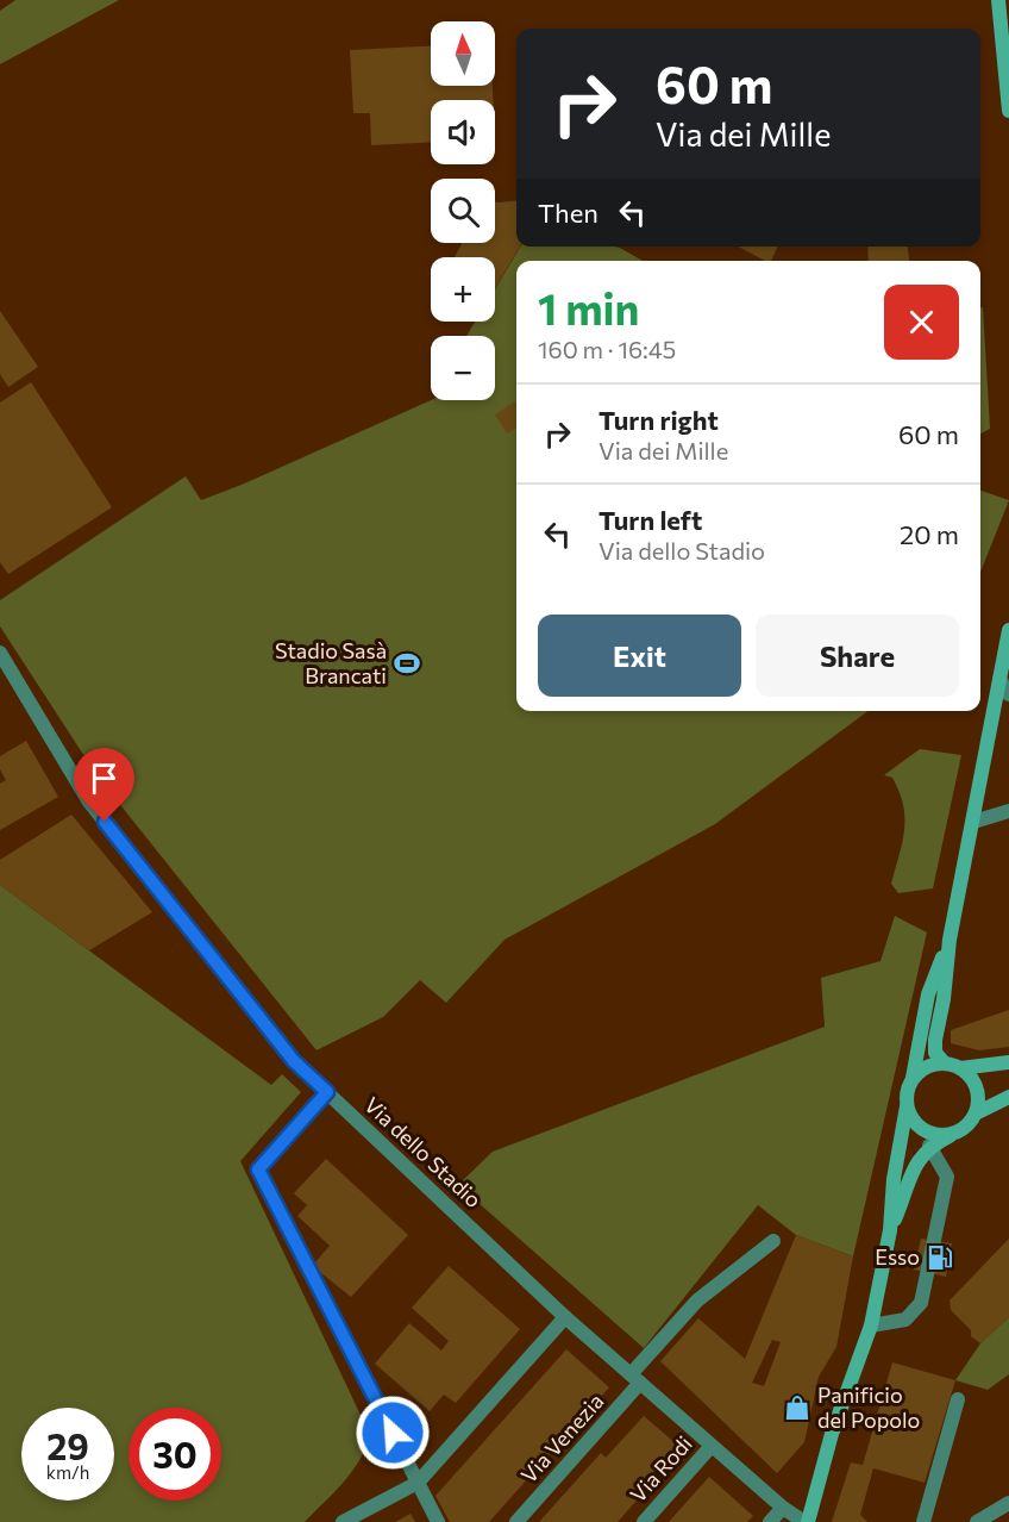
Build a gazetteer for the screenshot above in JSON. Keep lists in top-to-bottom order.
{
  "streets": {
    "street": ["Via dello Stadio", "Via Venezia", "Via Rodi"]
  },
  "crossings": [
    ["Via dello Stadio", "Via Venezia"],
    ["Via dello Stadio", "Via Rodi"]
  ],
  "places": {
    "sports": ["Stadio Sasà Brancati"],
    "fuel station": ["Esso"],
    "shop": ["Panificio del Popolo"]
  },
  "north": "top",
  "page": {
    "map_buttons": ["+", "−"],
    "turn": ["60 m", "Via dei Mille"],
    "then": "Then",
    "heading": ["1 min", "160 m · 16:45"],
    "list": [
      {
        "name": "Turn right",
        "note": "Via dei Mille",
        "value": "60 m"
      },
      {
        "name": "Turn left",
        "note": "Via dello Stadio",
        "value": "20 m"
      }
    ],
    "buttons": ["Exit", "Share"],
    "speed": "29 km/h",
    "limit": "30"
  }
}
